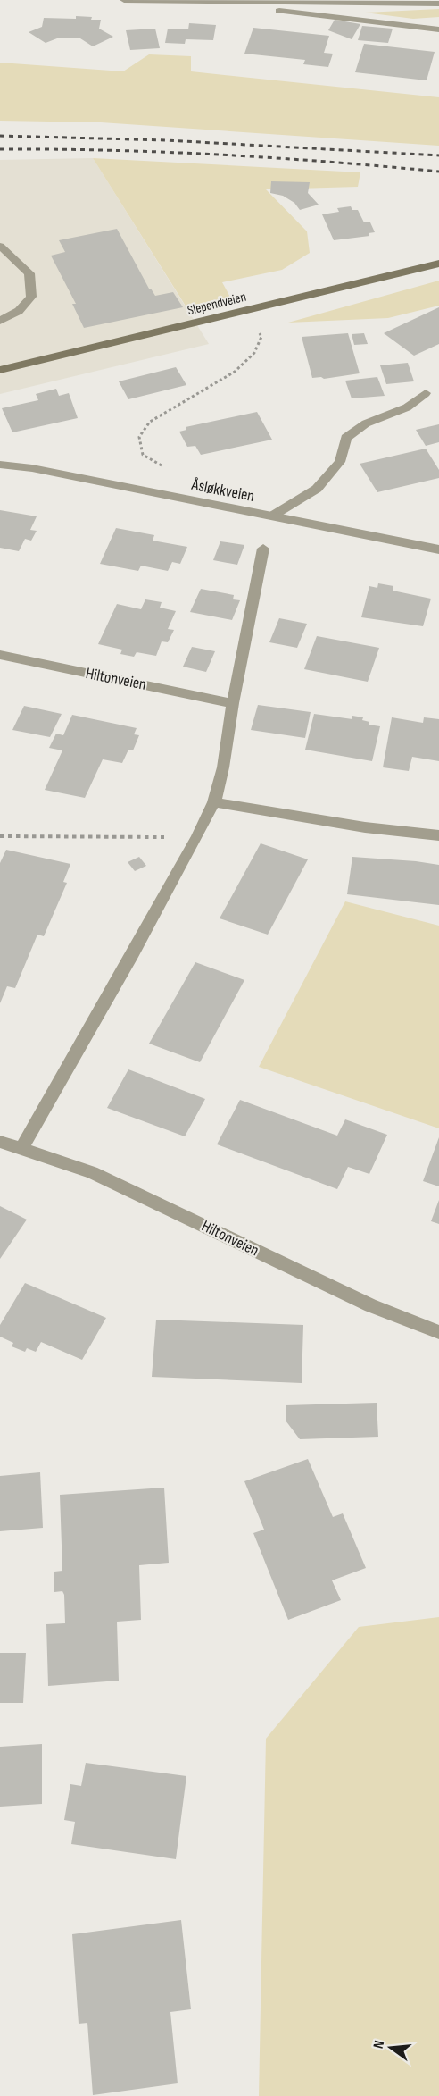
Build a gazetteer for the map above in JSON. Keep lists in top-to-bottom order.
{
  "streets": {
    "main road": ["Slependveien"],
    "street": ["Åsløkkveien", "Hiltonveien"]
  },
  "north": "left"
}
